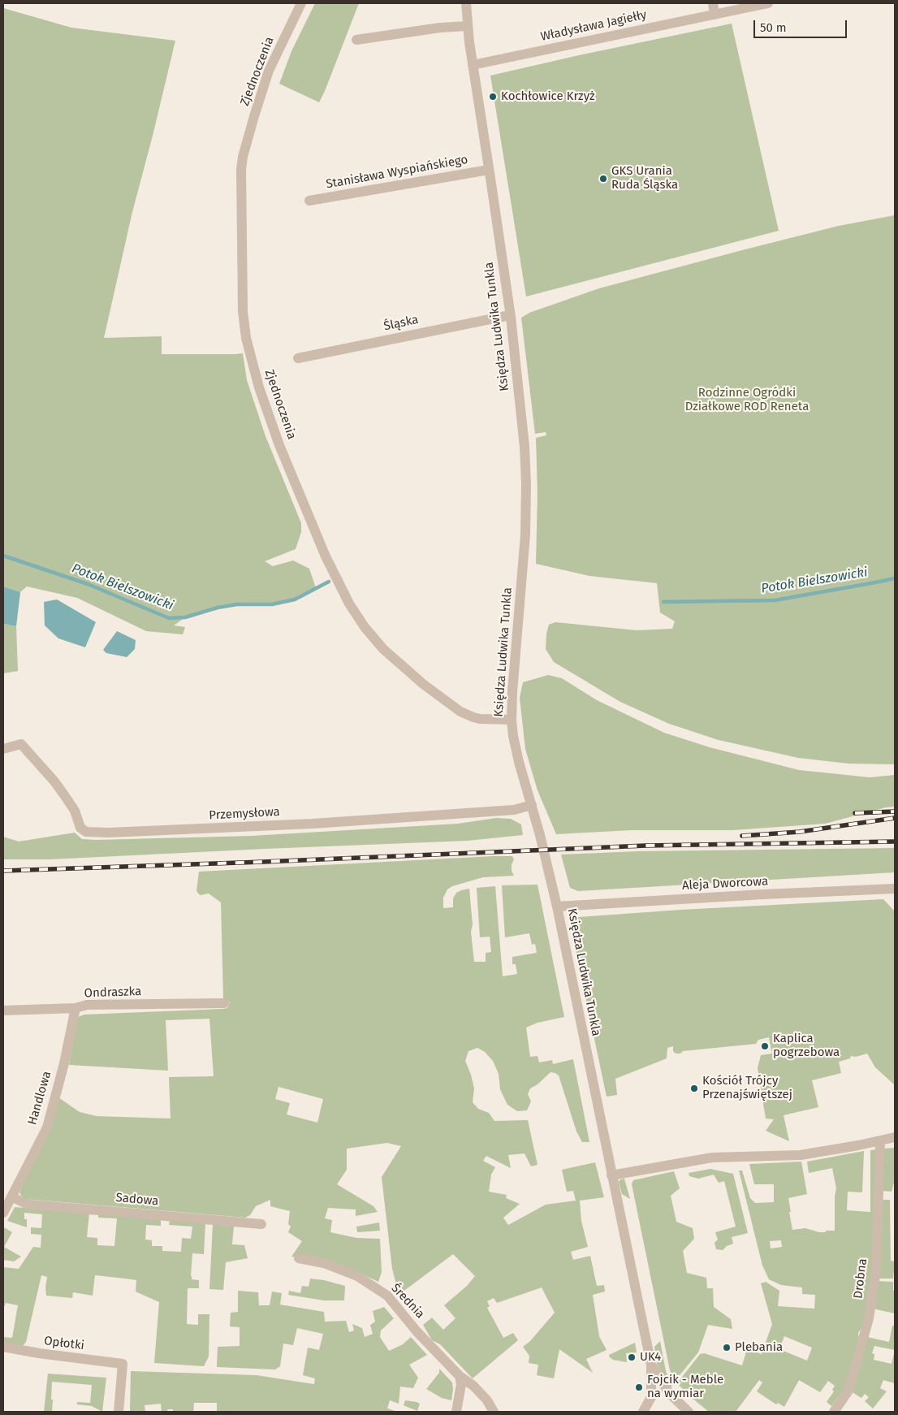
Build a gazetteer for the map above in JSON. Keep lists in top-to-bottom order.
{
  "streets": {
    "street": [
      "Władysława Jagiełły",
      "Zjednoczenia",
      "Stanisława Wyspiańskiego",
      "Śląska",
      "Księdza Ludwika Tunkla",
      "Przemysłowa",
      "Aleja Dworcowa",
      "Ondraszka",
      "Handlowa",
      "Sadowa",
      "Drobna",
      "Średnia",
      "Opłotki"
    ]
  },
  "crossings": [
    ["Władysława Jagiełły", "Księdza Ludwika Tunkla"],
    ["Zjednoczenia", "Księdza Ludwika Tunkla"],
    ["Stanisława Wyspiańskiego", "Księdza Ludwika Tunkla"],
    ["Śląska", "Księdza Ludwika Tunkla"],
    ["Księdza Ludwika Tunkla", "Przemysłowa"],
    ["Księdza Ludwika Tunkla", "Aleja Dworcowa"],
    ["Ondraszka", "Handlowa"],
    ["Handlowa", "Sadowa"]
  ],
  "water": ["Potok Bielszowicki"],
  "parks": ["Rodzinne Ogródki Działkowe ROD Reneta"],
  "places": [
    "Kochłowice Krzyż",
    "GKS Urania Ruda Śląska",
    "Kaplica pogrzebowa",
    "Kościół Trójcy Przenajświętszej",
    "Plebania",
    "UK4",
    "Fojcik - Meble na wymiar"
  ],
  "scale_bar": "50 m"
}
